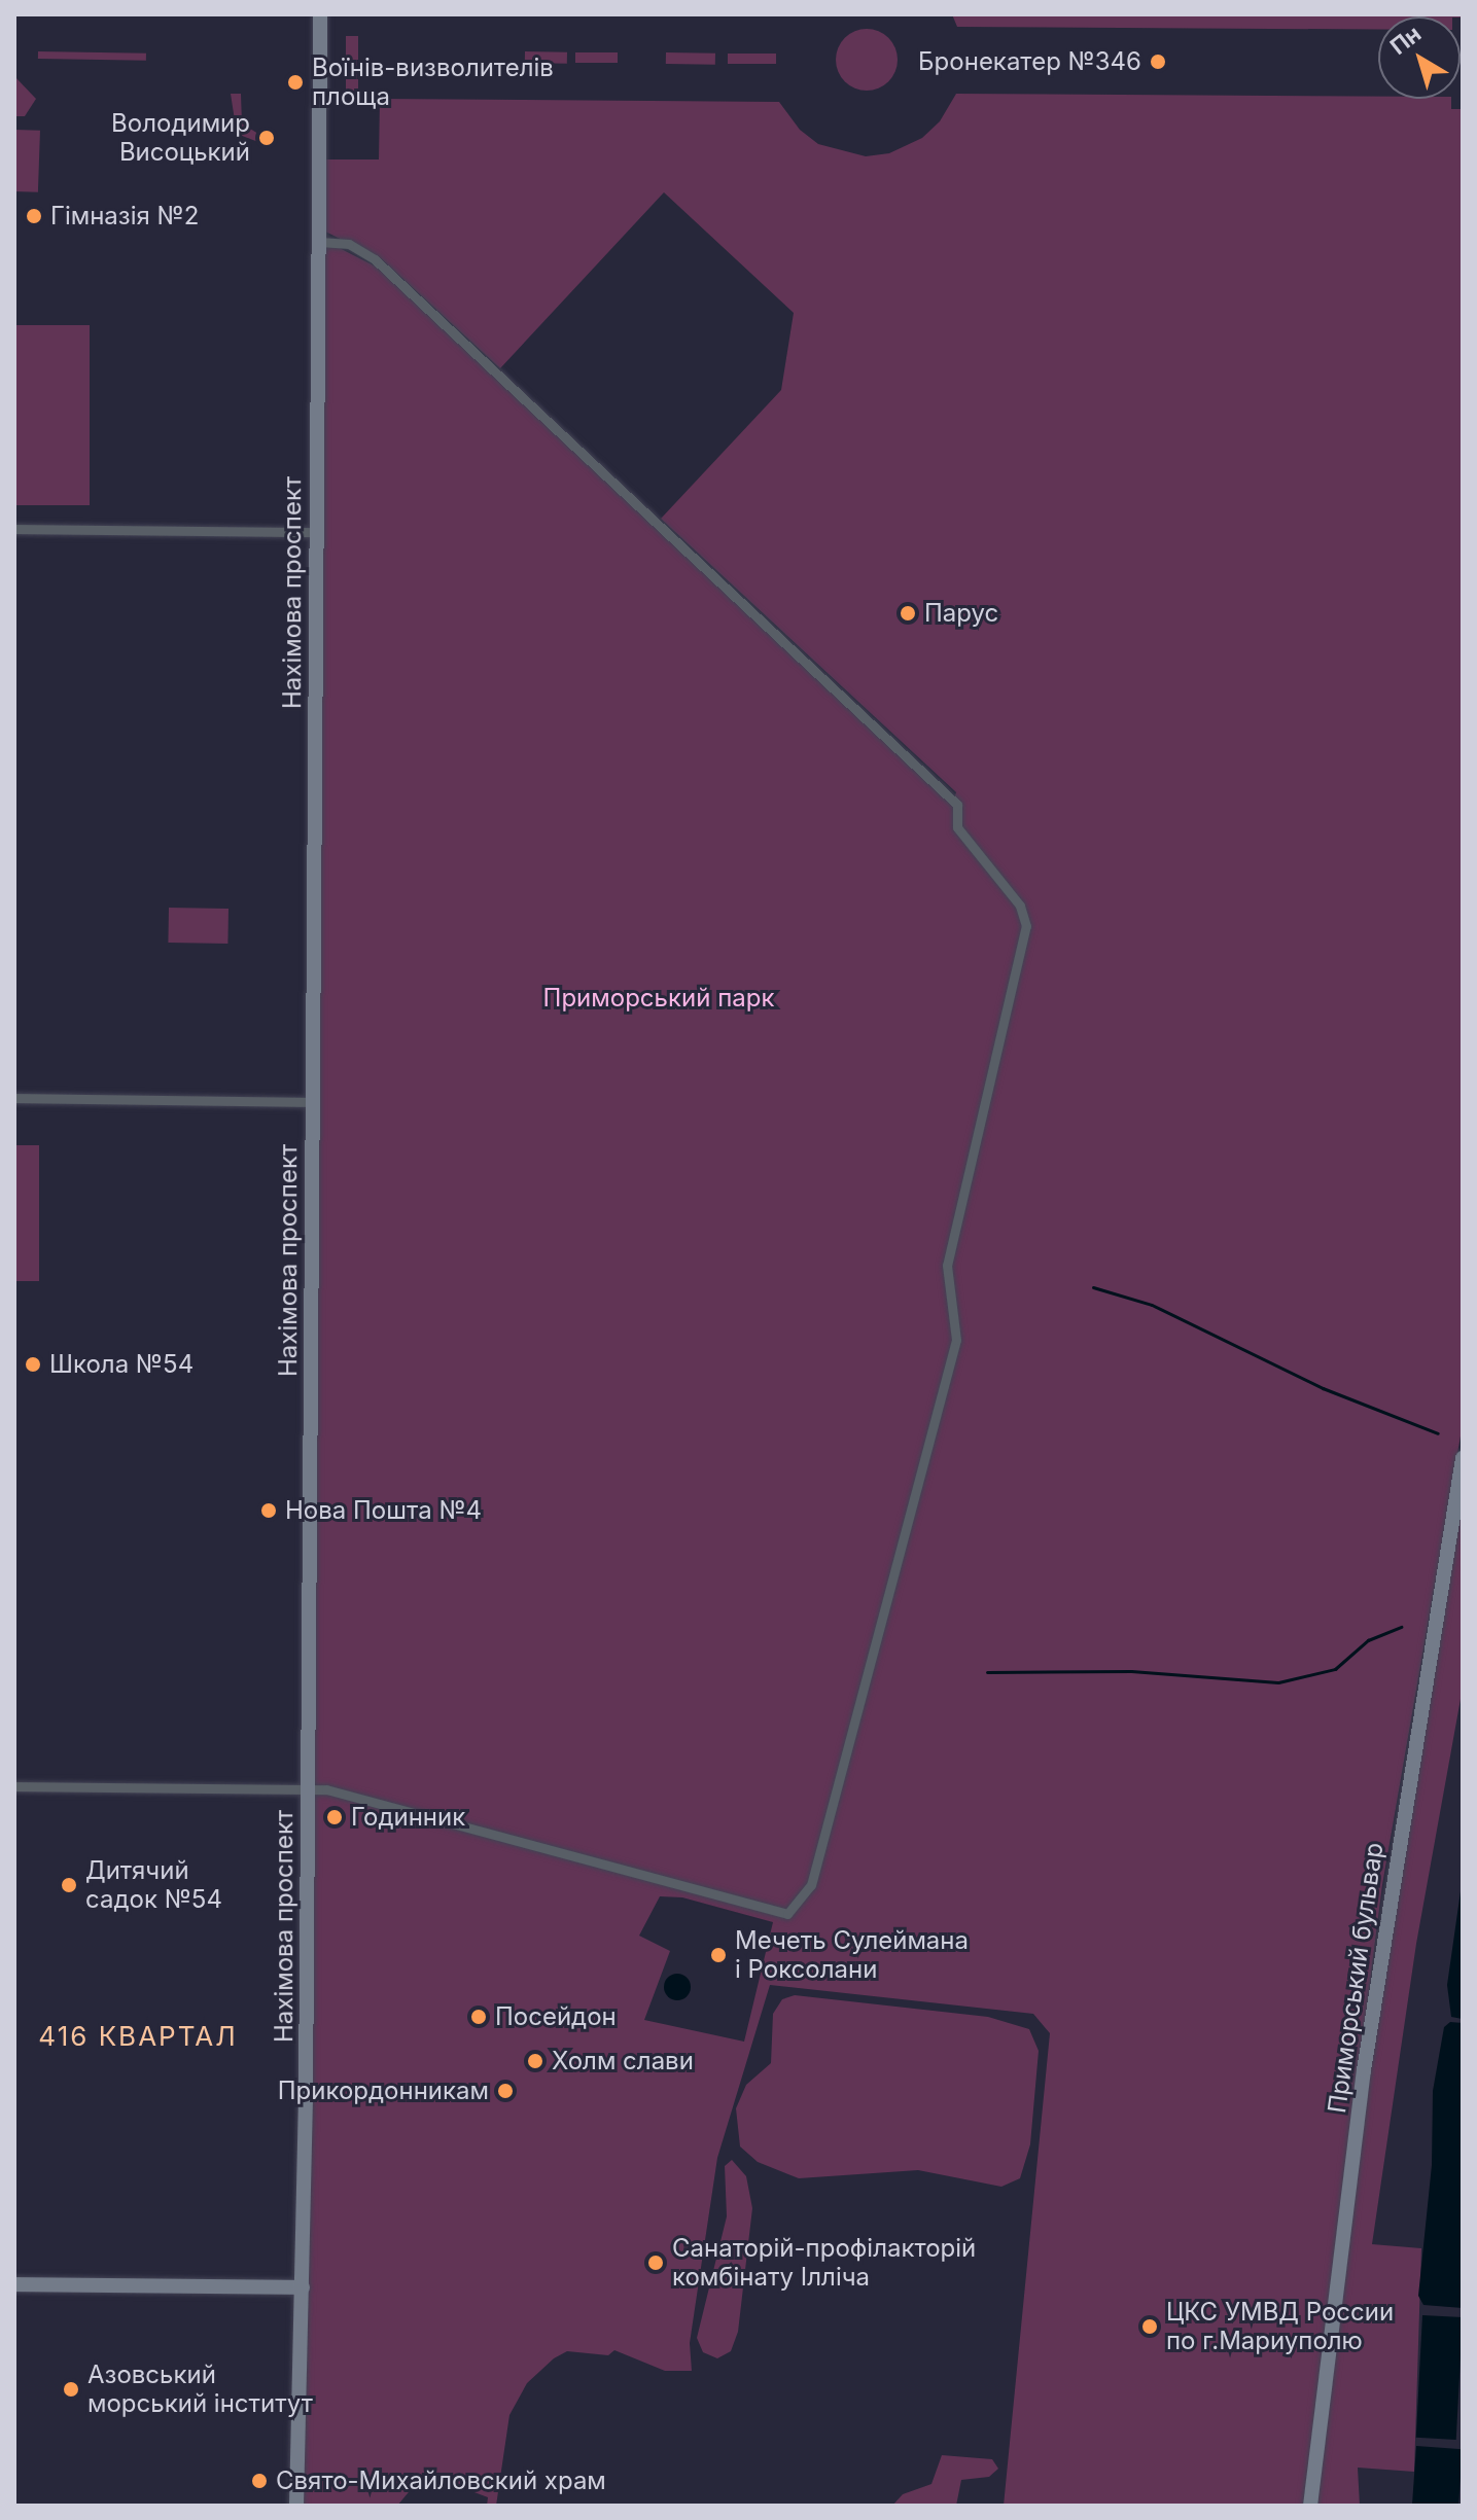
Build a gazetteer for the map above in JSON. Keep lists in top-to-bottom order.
{
  "streets": {
    "main road": ["Нахімова проспект", "Приморський бульвар"]
  },
  "districts": ["416 КВАРТАЛ"],
  "parks": ["Приморський парк"],
  "places": [
    "Бронекатер №346",
    "Воїнів-визволителів площа",
    "Володимир Висоцький",
    "Гімназія №2",
    "Парус",
    "Школа №54",
    "Нова Пошта №4",
    "Годинник",
    "Дитячий садок №54",
    "Мечеть Сулеймана і Роксолани",
    "Посейдон",
    "Холм слави",
    "Прикордонникам",
    "Санаторій-профілакторій комбінату Ілліча",
    "ЦКС УМВД России по г.Мариуполю",
    "Азовський морський інститут",
    "Свято-Михайловский храм"
  ],
  "north": "top left"
}
